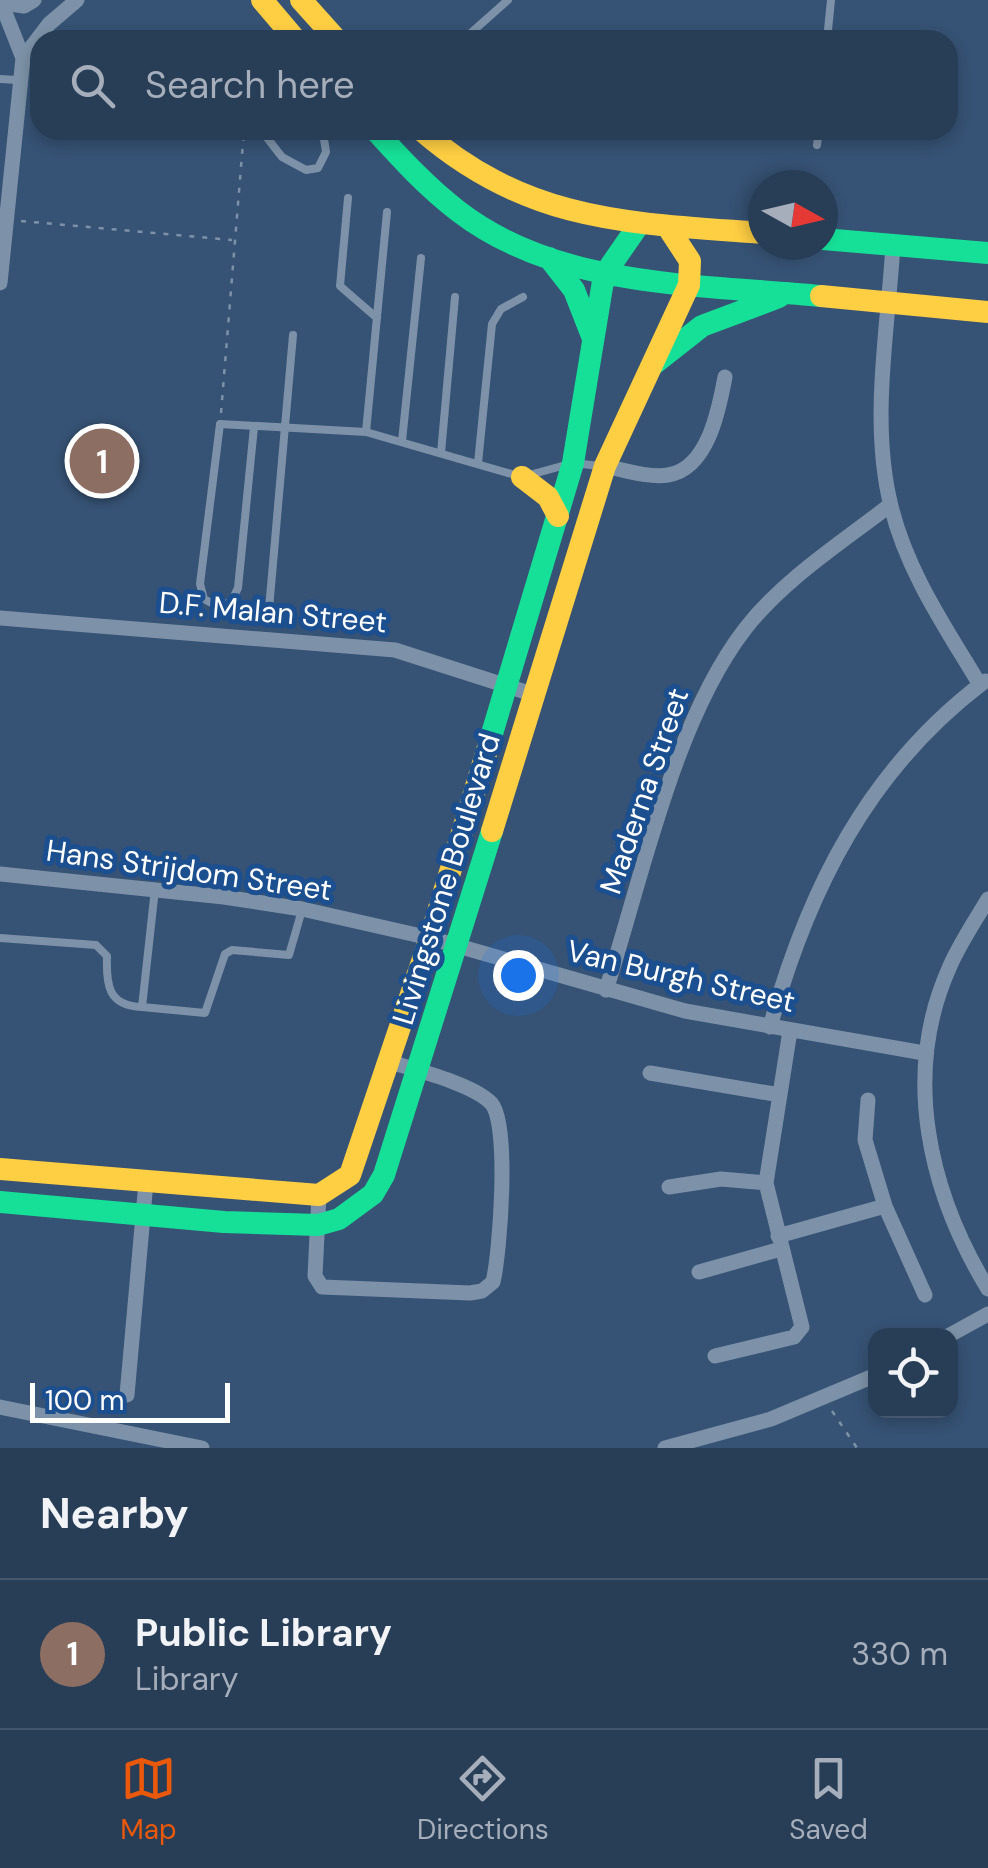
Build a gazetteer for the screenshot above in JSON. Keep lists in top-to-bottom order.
{
  "streets": {
    "street": [
      "D.F. Malan Street",
      "Maderna Street",
      "Hans Strijdom Street",
      "Livingstone Boulevard",
      "Van Burgh Street"
    ]
  },
  "crossings": [
    ["D.F. Malan Street", "Livingstone Boulevard"],
    ["Maderna Street", "Van Burgh Street"],
    ["Hans Strijdom Street", "Livingstone Boulevard"],
    ["Hans Strijdom Street", "Van Burgh Street"],
    ["Livingstone Boulevard", "Van Burgh Street"]
  ],
  "scale_bar": "100 m",
  "north": "right",
  "page": {
    "search": "Search here",
    "pins": "1",
    "scale": "100 m",
    "heading": "Nearby",
    "list": [
      {
        "mark": "1",
        "name": "Public Library",
        "note": "Library",
        "value": "330 m"
      }
    ],
    "nav": ["Map", "Directions", "Saved"]
  }
}
